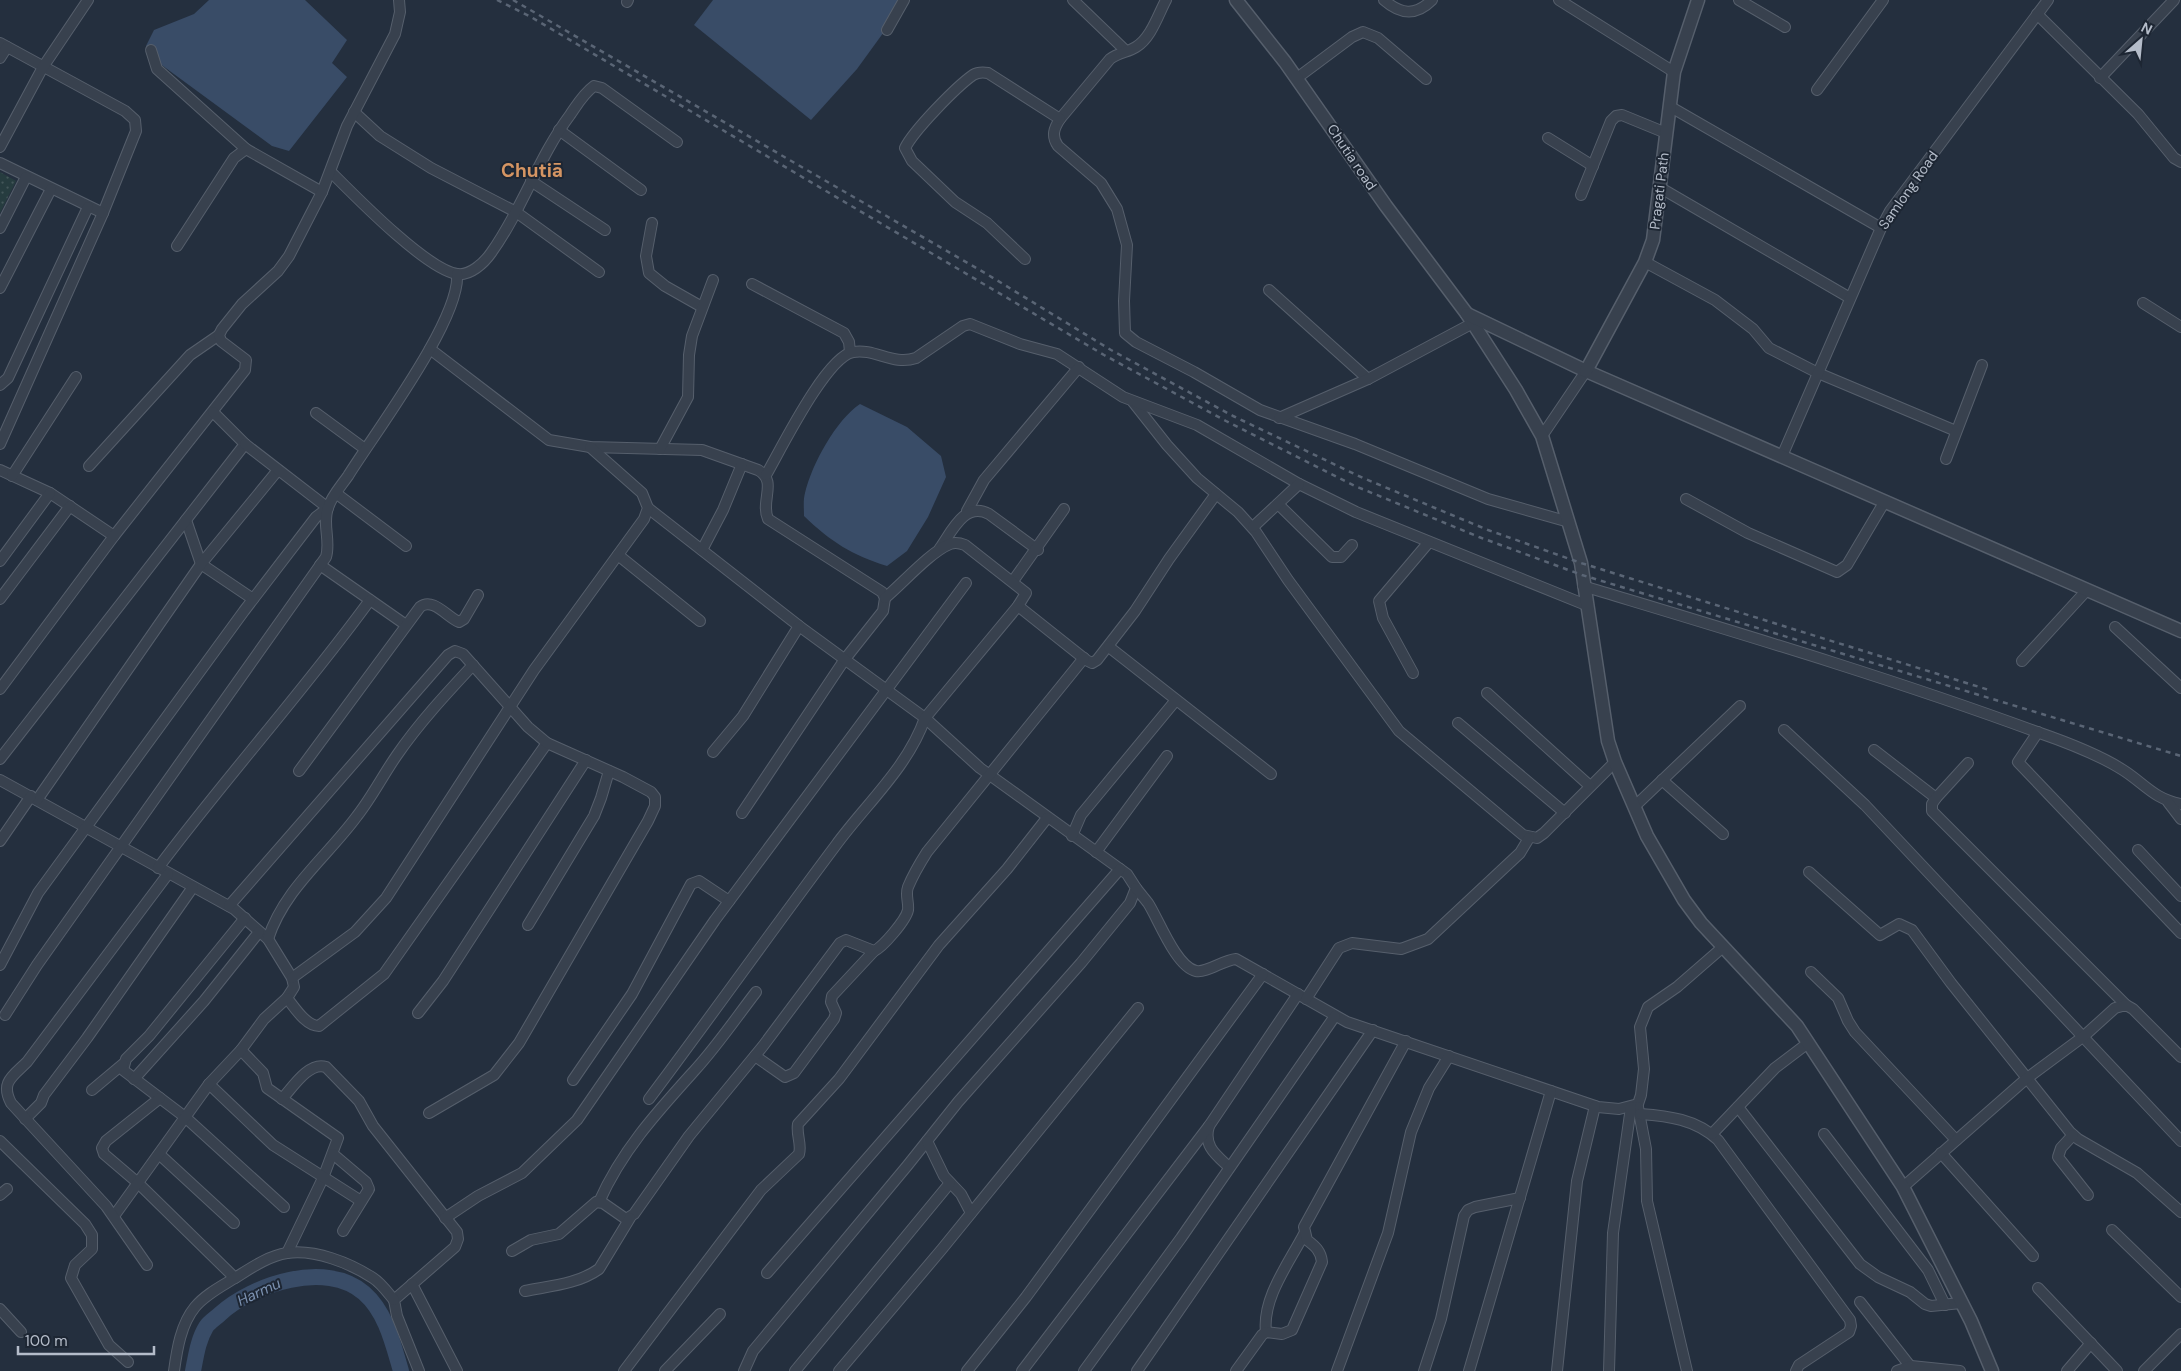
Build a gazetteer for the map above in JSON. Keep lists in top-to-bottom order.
{
  "streets": {
    "street": ["Chutia road", "Samlong Road", "Pragati Path"]
  },
  "districts": ["Chutiā"],
  "water": ["Harmu"],
  "scale_bar": "100 m",
  "north": "top right"
}
